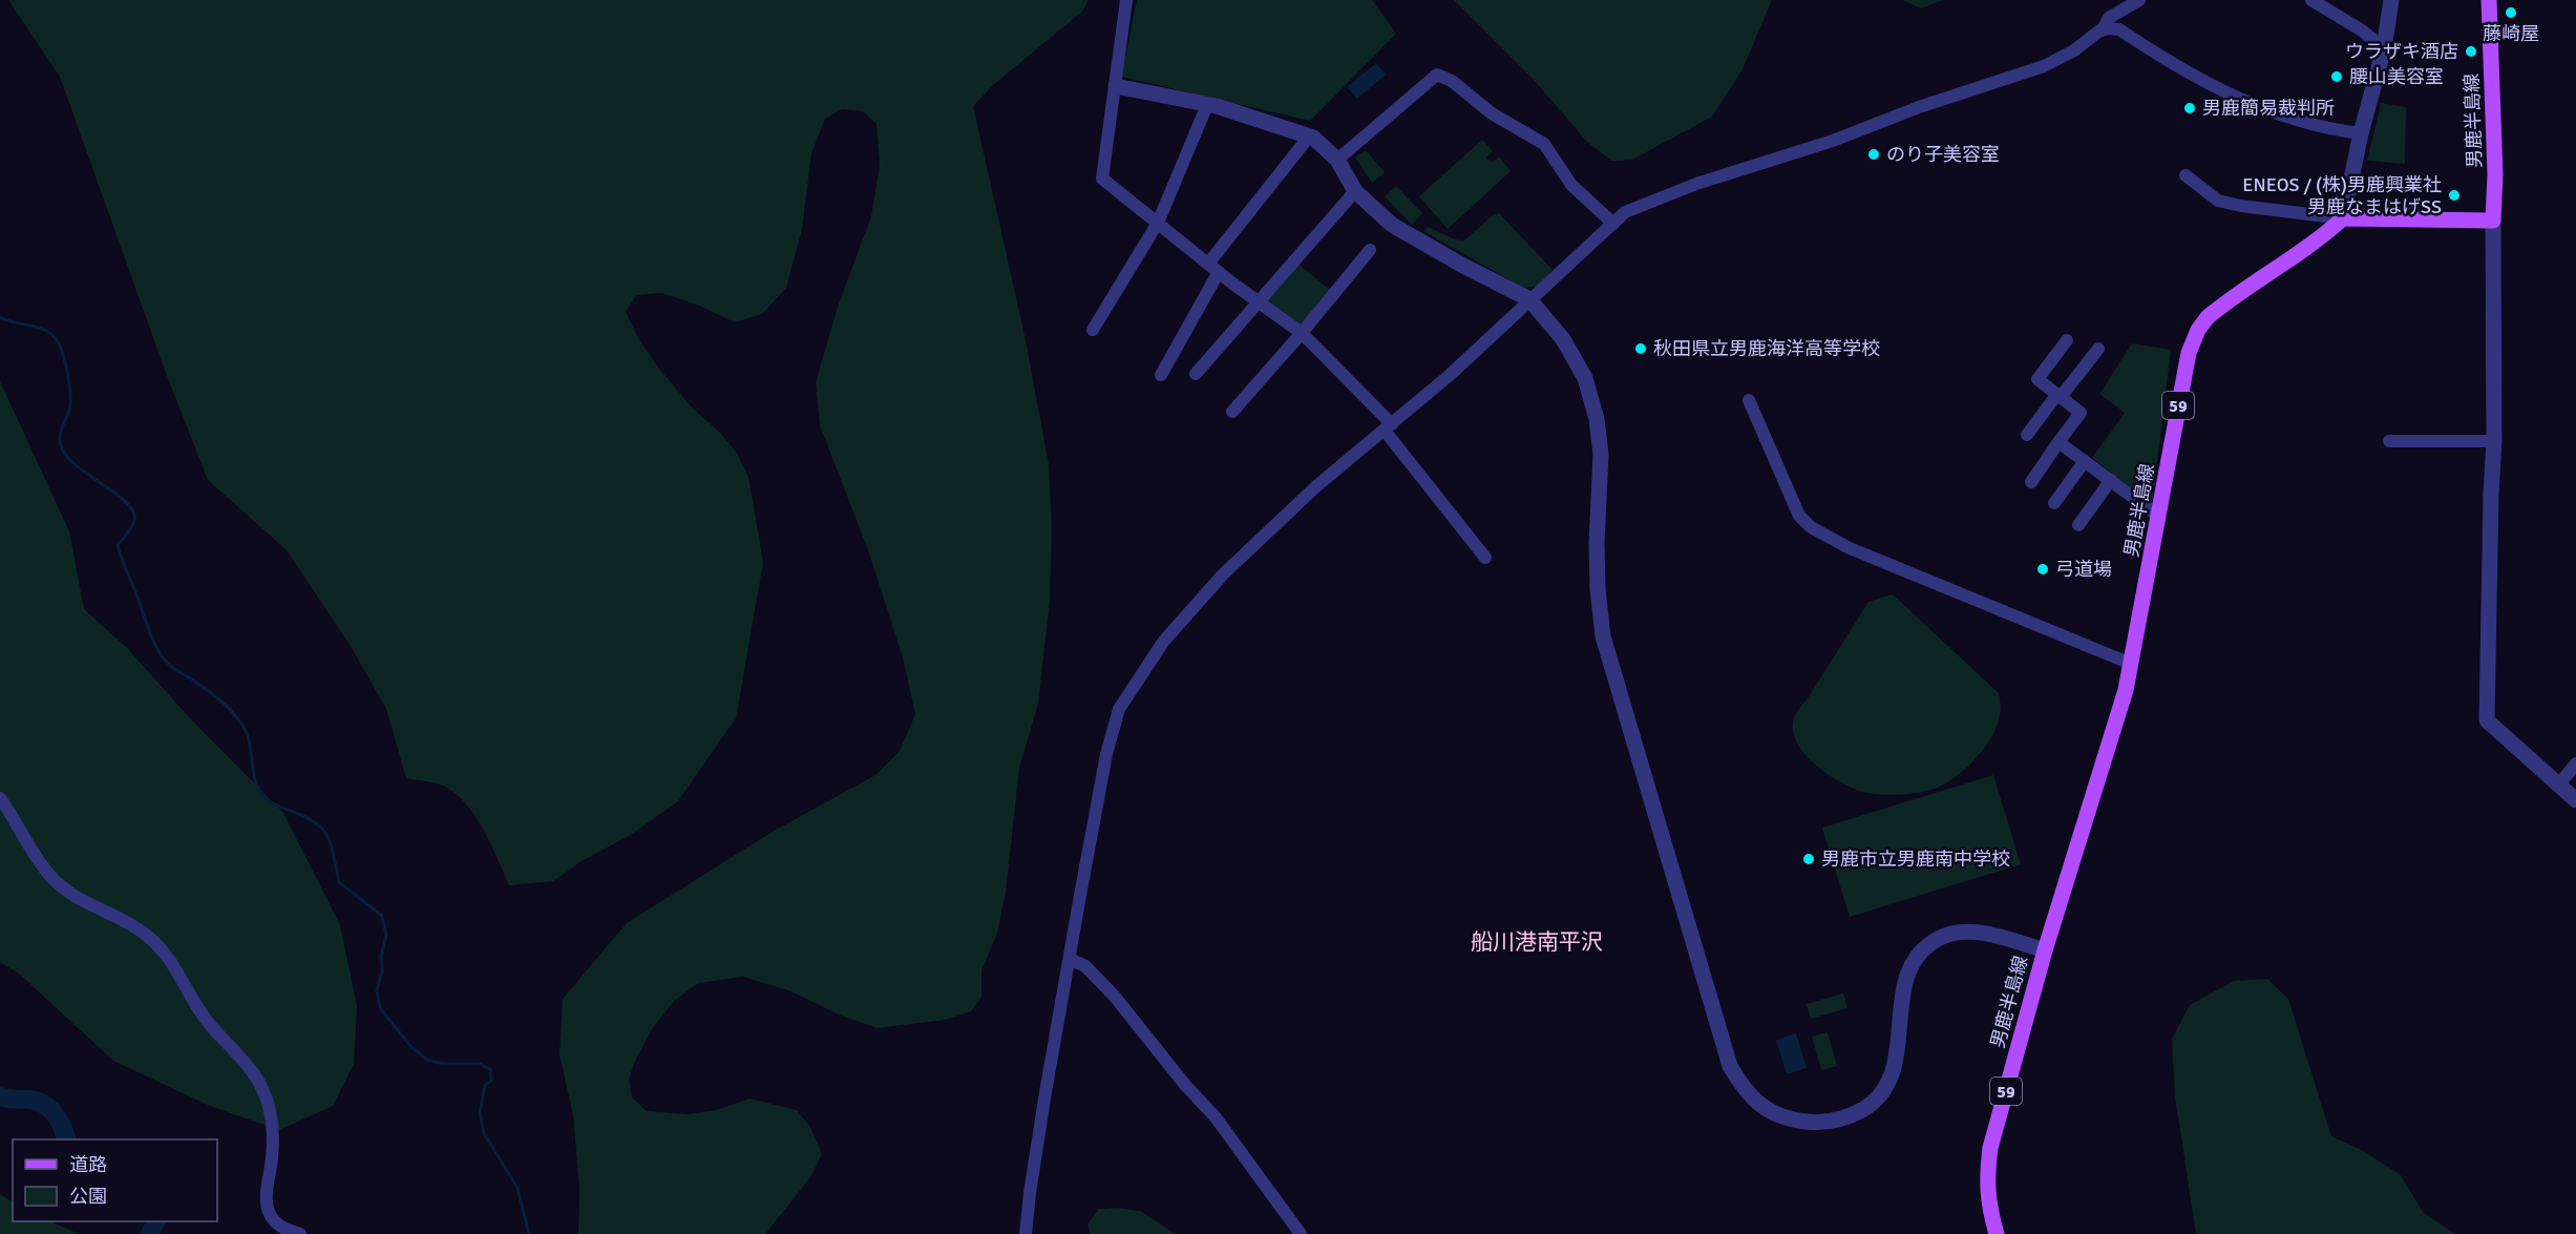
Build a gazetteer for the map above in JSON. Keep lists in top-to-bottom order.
{
  "streets": {
    "main road": ["男鹿半島線", "59"]
  },
  "districts": ["船川港南平沢"],
  "places": [
    "藤崎屋",
    "ウラザキ酒店",
    "腰山美容室",
    "男鹿簡易裁判所",
    "のり子美容室",
    "ENEOS / (株)男鹿興業社 男鹿なまはげSS",
    "秋田県立男鹿海洋高等学校",
    "弓道場",
    "男鹿市立男鹿南中学校"
  ],
  "legend": ["道路", "公園"]
}
